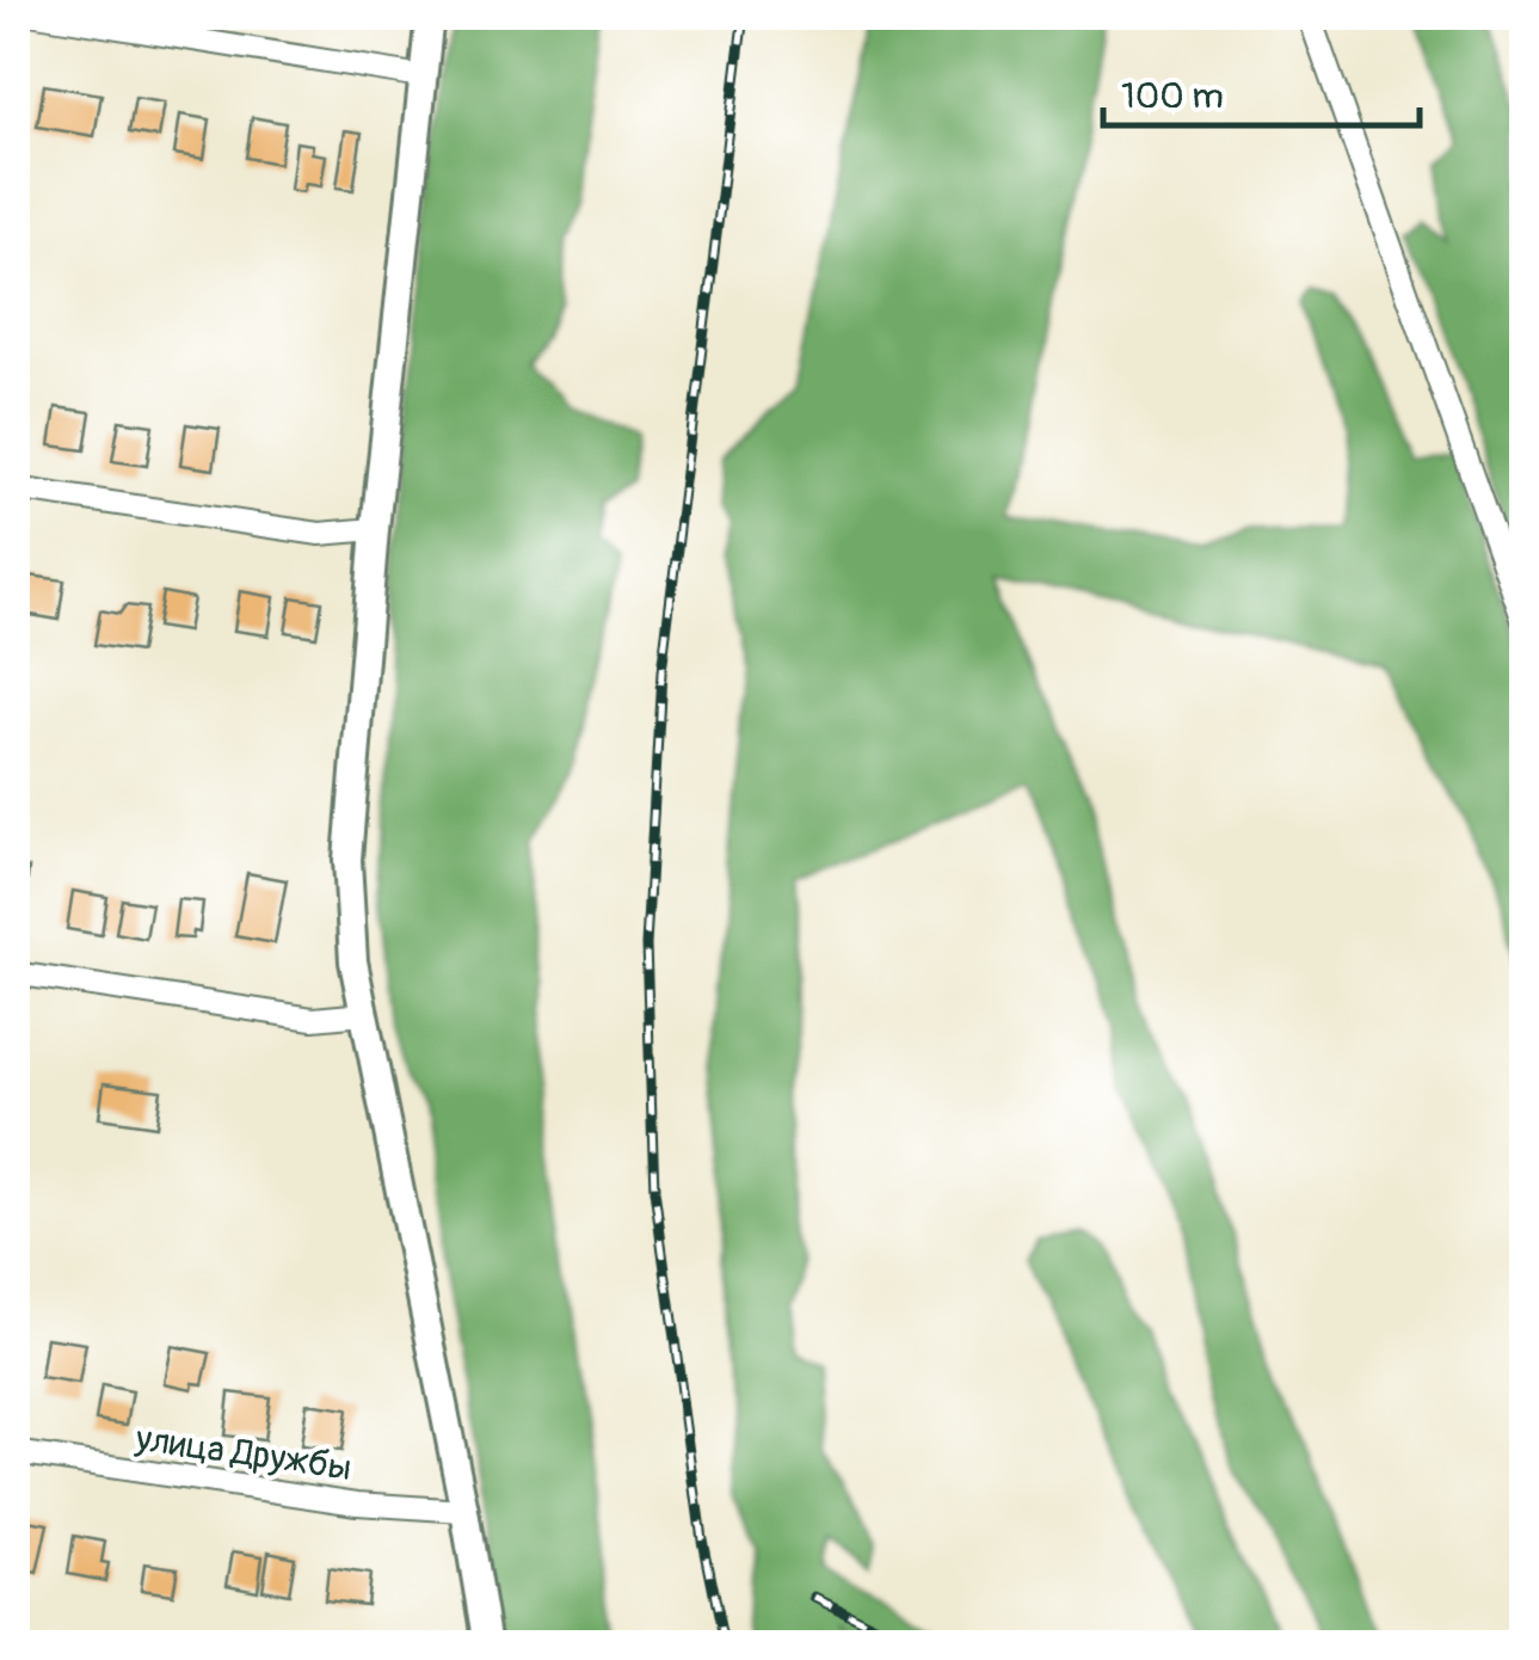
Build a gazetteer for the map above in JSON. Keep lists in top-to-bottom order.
{
  "streets": {
    "street": ["улица Дружбы"]
  },
  "scale_bar": "100 m"
}
